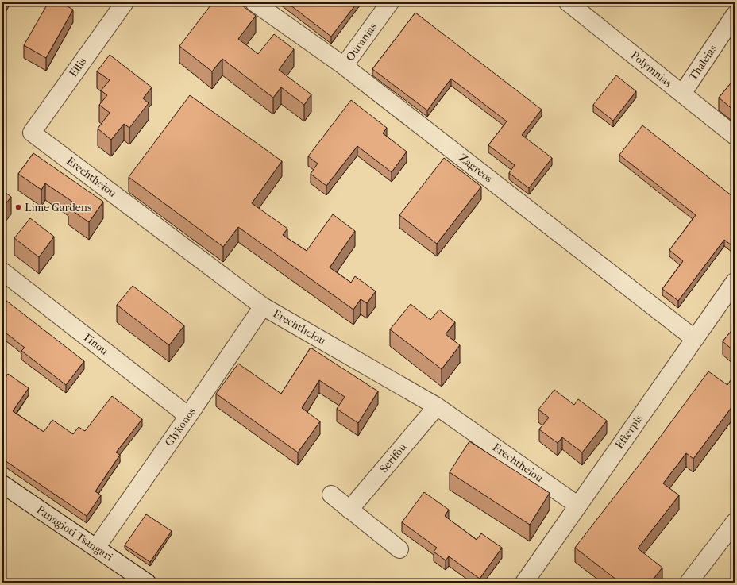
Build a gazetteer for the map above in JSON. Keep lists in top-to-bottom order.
{
  "streets": {
    "street": [
      "Ouranias",
      "Thaleias",
      "Ellis",
      "Polymnias",
      "Zagreos",
      "Erechtheiou",
      "Tinou",
      "Glykonos",
      "Efterpis",
      "Serifou",
      "Panagioti Tsangari"
    ]
  },
  "crossings": [
    ["Ouranias", "Zagreos"],
    ["Thaleias", "Polymnias"],
    ["Ellis", "Erechtheiou"],
    ["Zagreos", "Efterpis"],
    ["Erechtheiou", "Glykonos"],
    ["Erechtheiou", "Efterpis"],
    ["Erechtheiou", "Serifou"],
    ["Tinou", "Glykonos"],
    ["Glykonos", "Panagioti Tsangari"]
  ],
  "places": ["Lime Gardens"]
}
